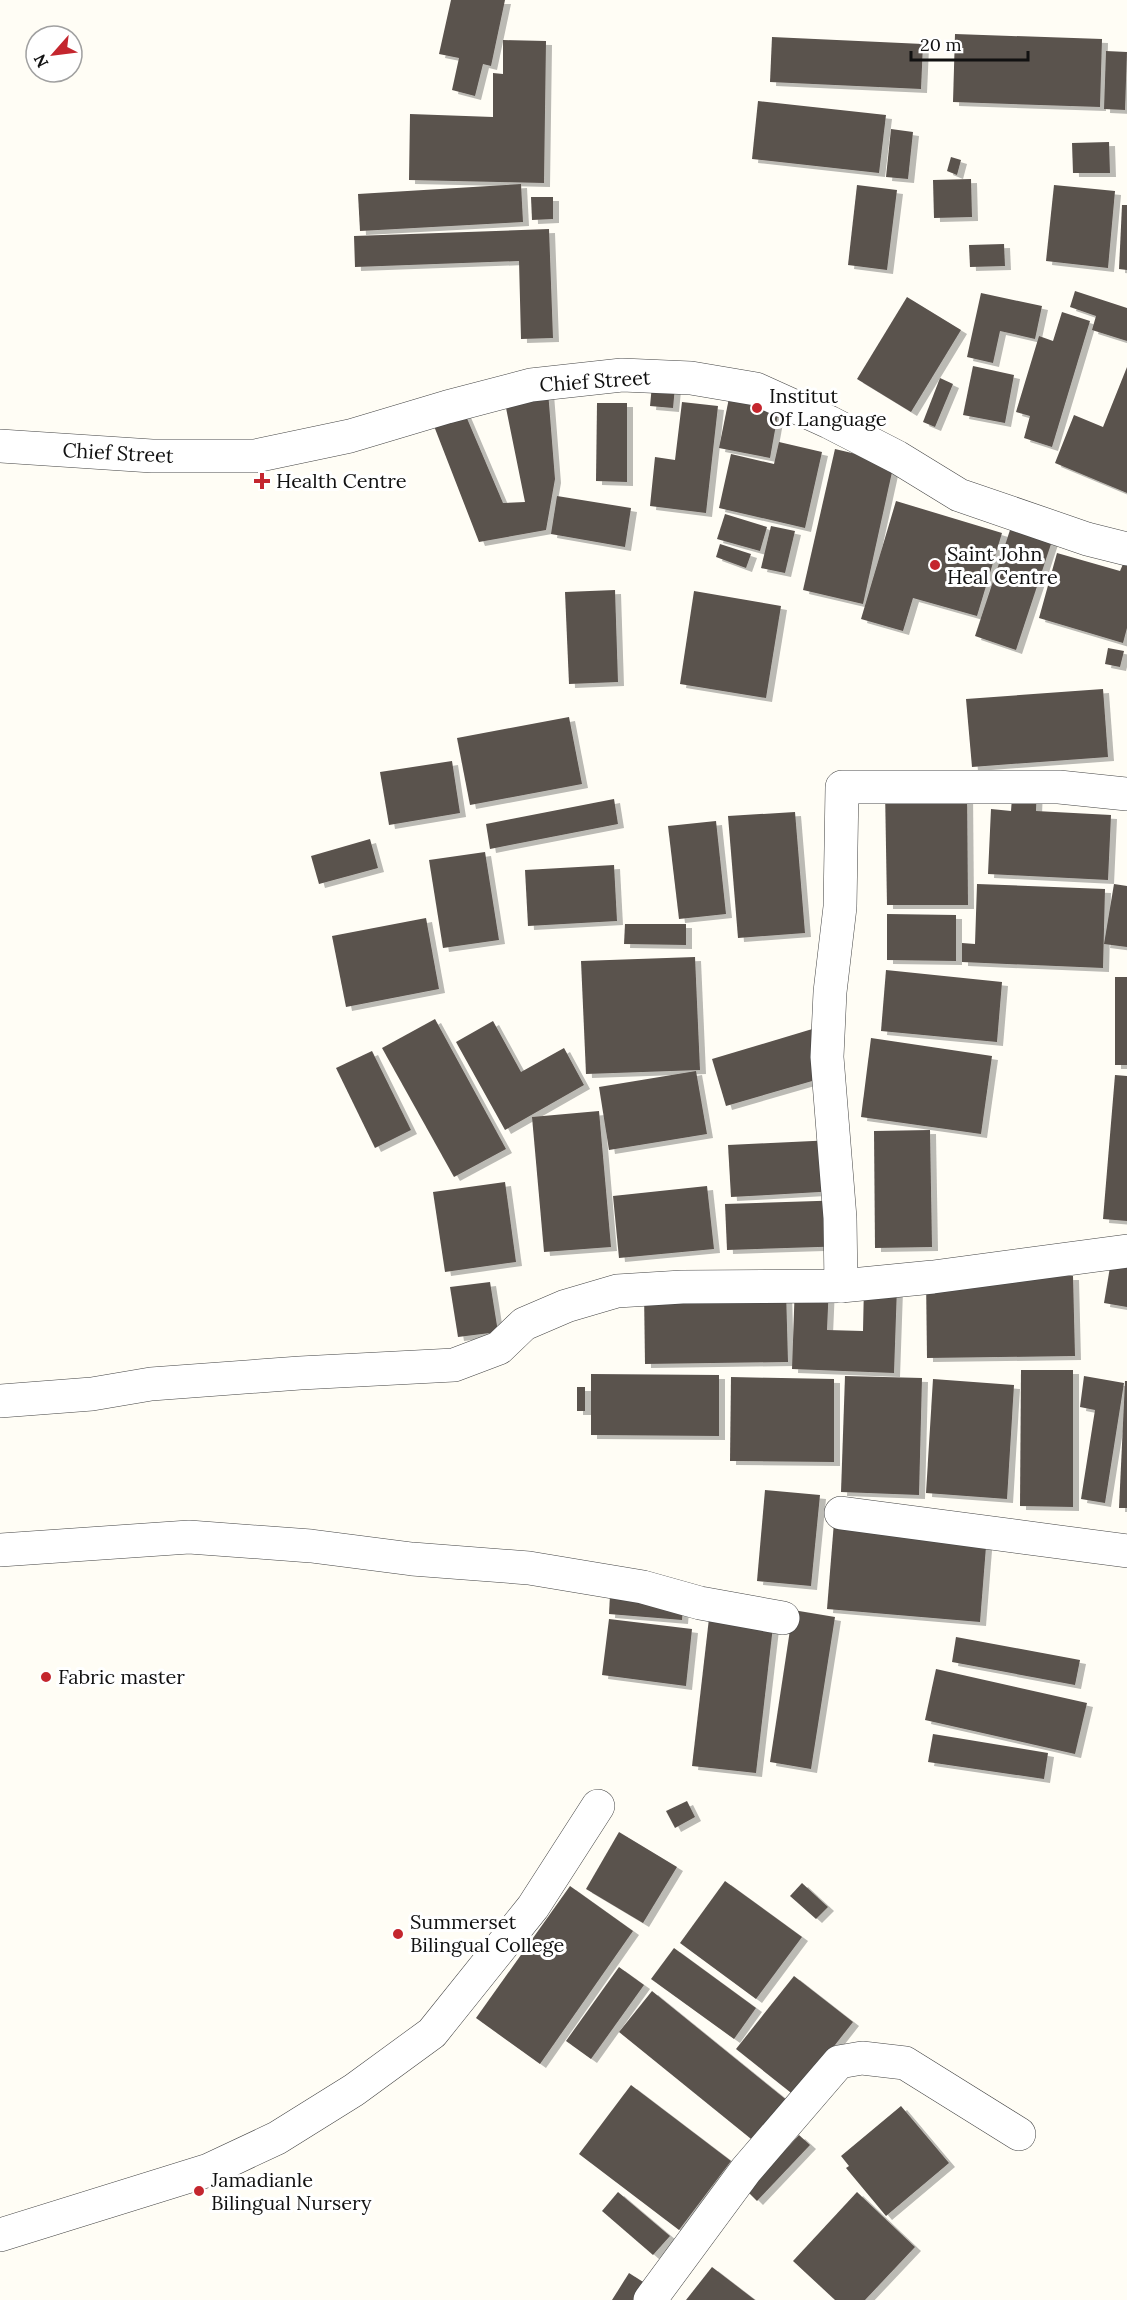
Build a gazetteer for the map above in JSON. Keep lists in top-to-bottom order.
{
  "streets": {
    "street": ["Chief Street"]
  },
  "places": {
    "other": [
      "Institut Of Language",
      "Saint John Heal Centre",
      "Fabric master",
      "Summerset Bilingual College",
      "Jamadianle Bilingual Nursery"
    ],
    "health": ["Health Centre"]
  },
  "scale_bar": "20 m",
  "north": "bottom left"
}
